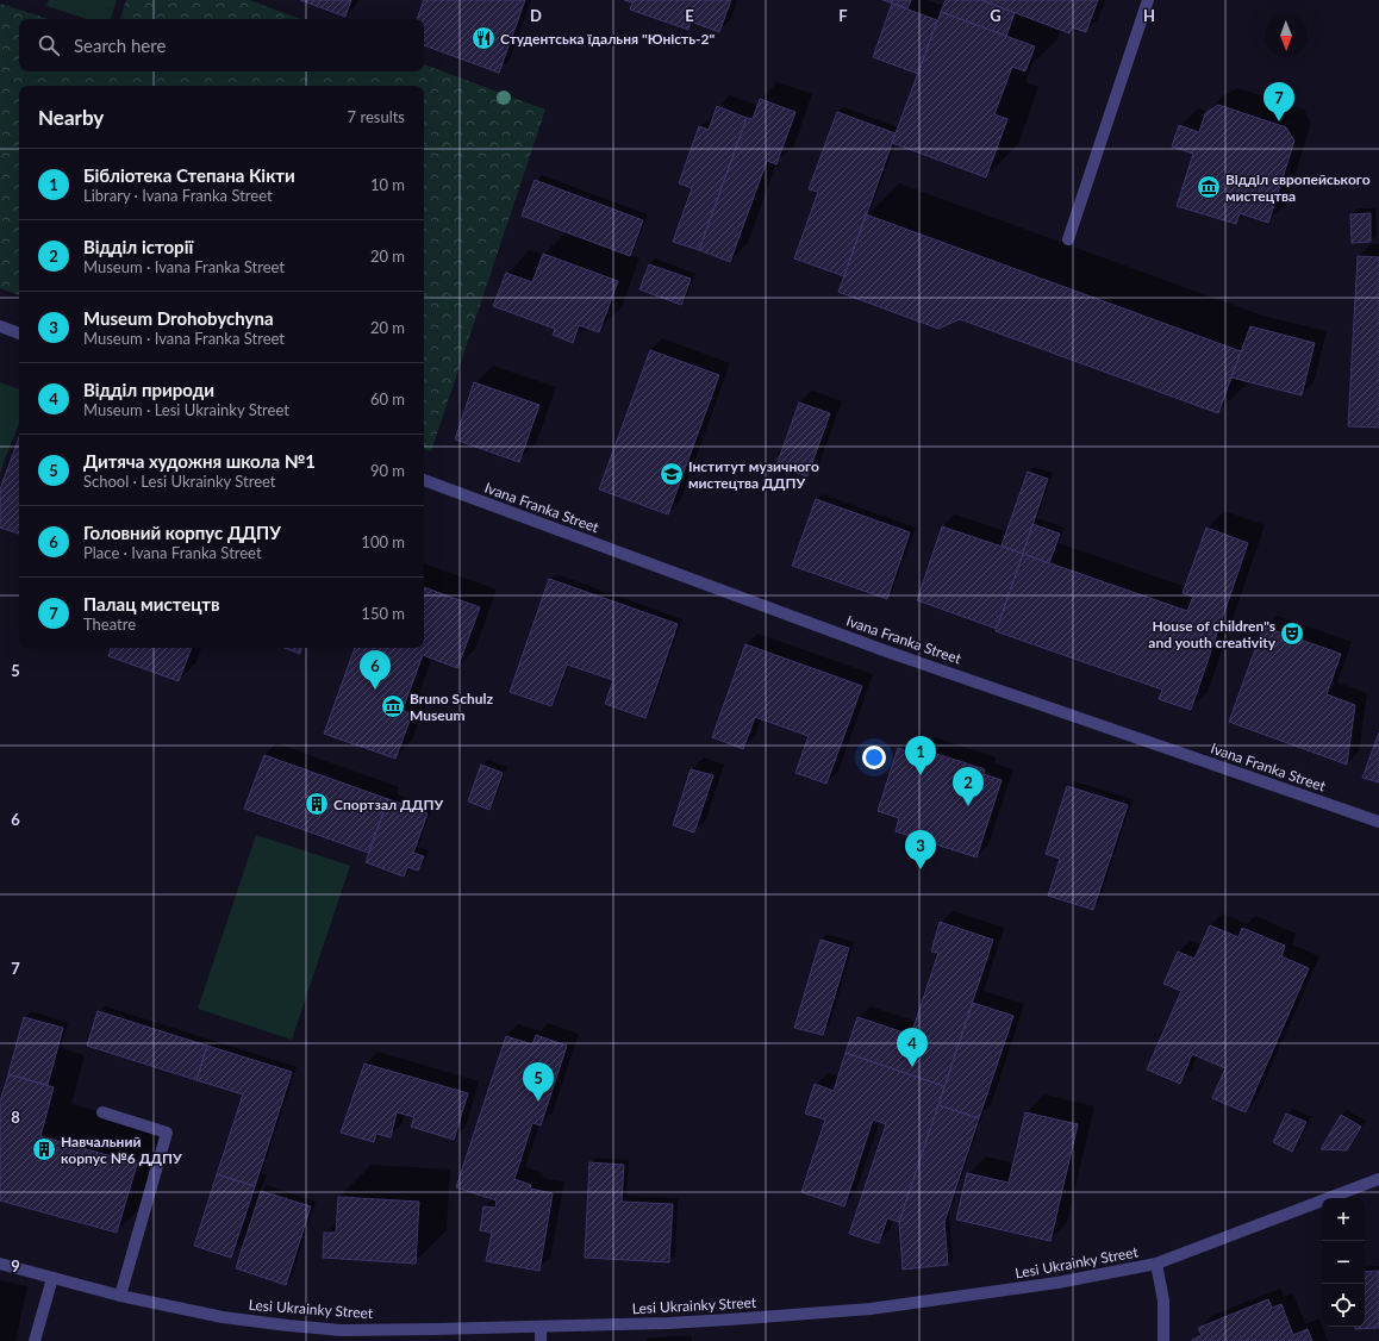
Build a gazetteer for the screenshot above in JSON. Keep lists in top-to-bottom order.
{
  "streets": {
    "street": ["Ivana Franka Street", "Lesi Ukrainky Street"]
  },
  "places": {
    "restaurant": ["Студентська їдальня \"Юність-2\""],
    "museum": ["Відділ європейського мистецтва", "Bruno Schulz Museum"],
    "school or university": ["Інститут музичного мистецтва ДДПУ"],
    "theatre": ["House of children\"s and youth creativity"],
    "building": ["Спортзал ДДПУ", "Навчальний корпус №6 ДДПУ"]
  },
  "north": "bottom",
  "page": {
    "search": "Search here",
    "pins": [
      "7",
      "6",
      "1",
      "2",
      "3",
      "4",
      "5"
    ],
    "heading": ["Nearby", "7 results"],
    "list": [
      {
        "mark": "1",
        "name": "Бібліотека Степана Кікти",
        "note": "Library · Ivana Franka Street",
        "value": "10 m"
      },
      {
        "mark": "2",
        "name": "Відділ історії",
        "note": "Museum · Ivana Franka Street",
        "value": "20 m"
      },
      {
        "mark": "3",
        "name": "Museum Drohobychyna",
        "note": "Museum · Ivana Franka Street",
        "value": "20 m"
      },
      {
        "mark": "4",
        "name": "Відділ природи",
        "note": "Museum · Lesi Ukrainky Street",
        "value": "60 m"
      },
      {
        "mark": "5",
        "name": "Дитяча художня школа №1",
        "note": "School · Lesi Ukrainky Street",
        "value": "90 m"
      },
      {
        "mark": "6",
        "name": "Головний корпус ДДПУ",
        "note": "Place · Ivana Franka Street",
        "value": "100 m"
      },
      {
        "mark": "7",
        "name": "Палац мистецтв",
        "note": "Theatre",
        "value": "150 m"
      }
    ],
    "map_buttons": ["+", "−"]
  },
  "grid": {
    "columns": [
      "D",
      "E",
      "F",
      "G",
      "H"
    ],
    "rows": [
      "5",
      "6",
      "7",
      "8",
      "9"
    ]
  }
}
